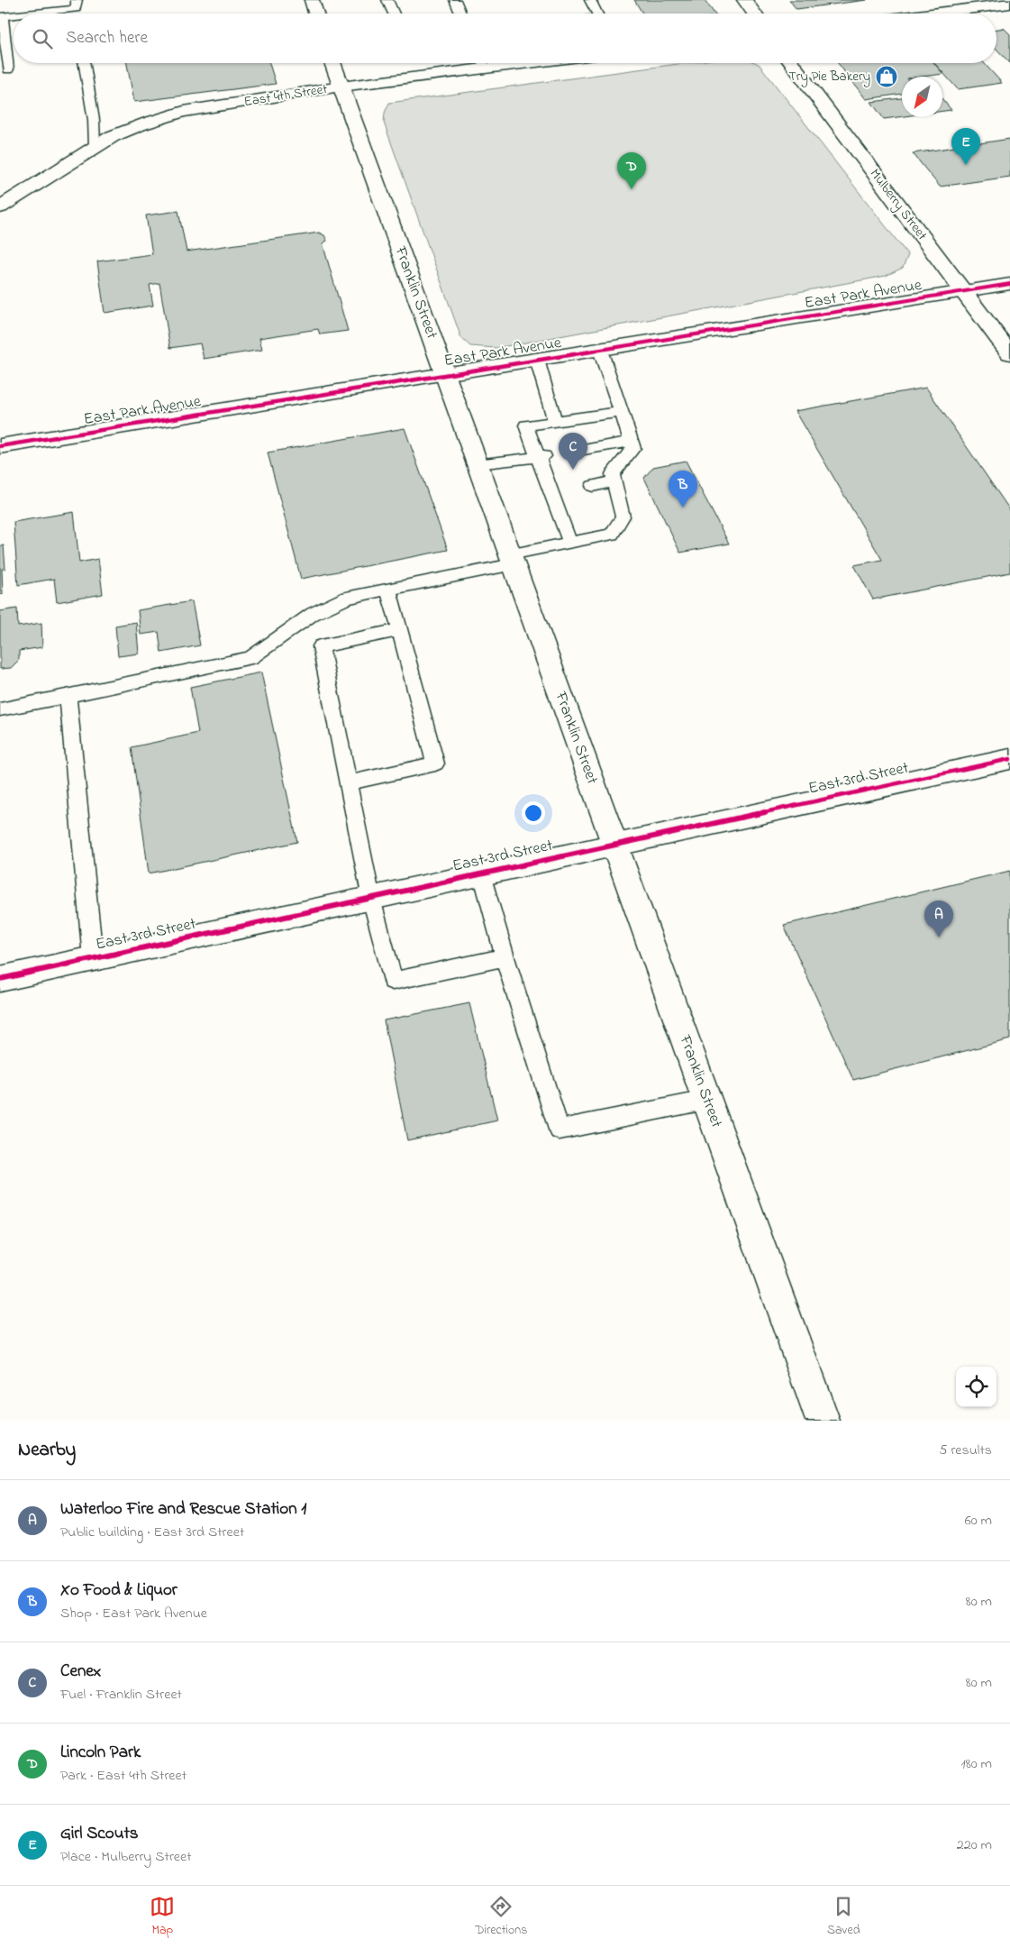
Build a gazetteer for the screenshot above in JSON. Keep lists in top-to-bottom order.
{
  "streets": {
    "street": [
      "East 4th Street",
      "Mulberry Street",
      "Franklin Street",
      "East Park Avenue",
      "East 3rd Street"
    ]
  },
  "crossings": [
    ["East 4th Street", "Franklin Street"],
    ["Mulberry Street", "East Park Avenue"],
    ["Franklin Street", "East Park Avenue"],
    ["Franklin Street", "East 3rd Street"]
  ],
  "places": {
    "shop": ["Try Pie Bakery"]
  },
  "north": "bottom left",
  "page": {
    "search": "Search here",
    "pins": [
      "E",
      "D",
      "C",
      "B",
      "A"
    ],
    "heading": ["Nearby", "5 results"],
    "list": [
      {
        "mark": "A",
        "name": "Waterloo Fire and Rescue Station 1",
        "note": "Public building · East 3rd Street",
        "value": "60 m"
      },
      {
        "mark": "B",
        "name": "Xo Food & Liquor",
        "note": "Shop · East Park Avenue",
        "value": "80 m"
      },
      {
        "mark": "C",
        "name": "Cenex",
        "note": "Fuel · Franklin Street",
        "value": "80 m"
      },
      {
        "mark": "D",
        "name": "Lincoln Park",
        "note": "Park · East 4th Street",
        "value": "180 m"
      },
      {
        "mark": "E",
        "name": "Girl Scouts",
        "note": "Place · Mulberry Street",
        "value": "220 m"
      }
    ],
    "nav": ["Map", "Directions", "Saved"]
  }
}
